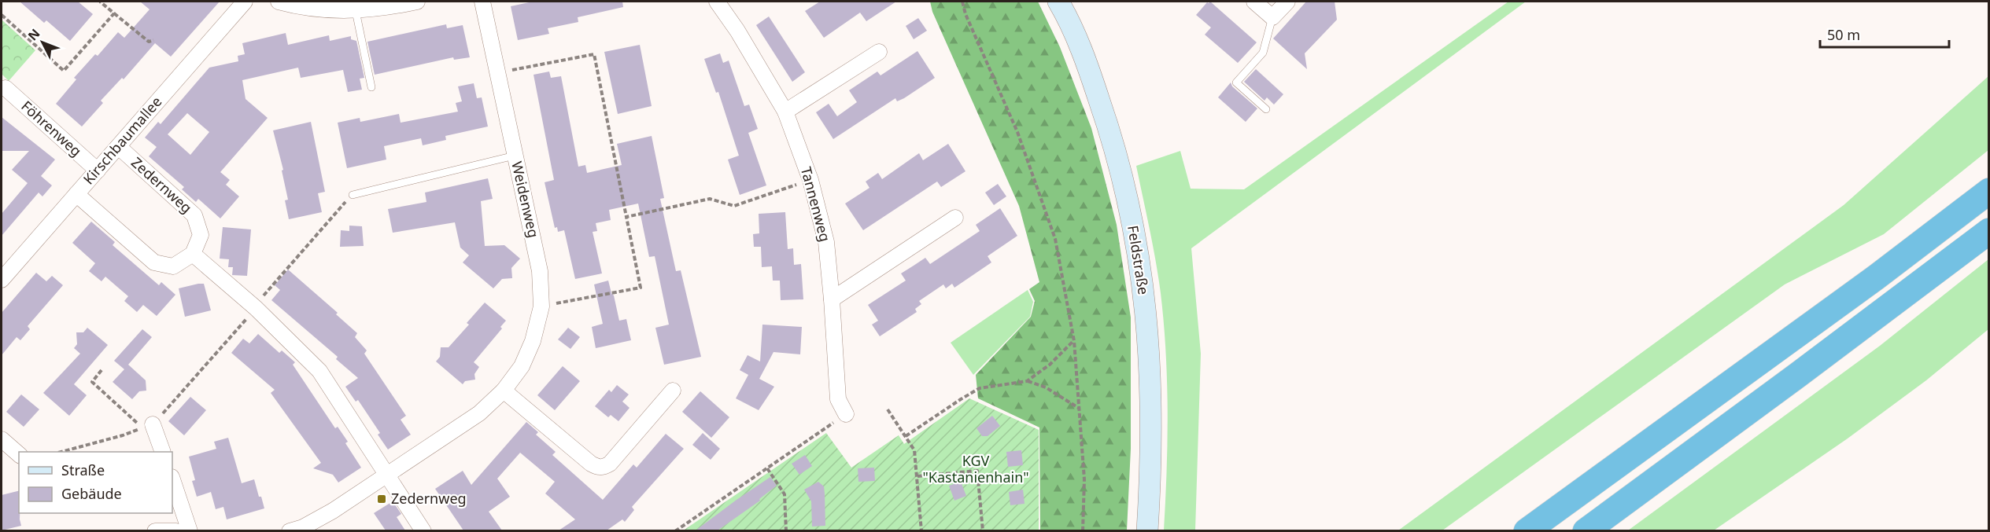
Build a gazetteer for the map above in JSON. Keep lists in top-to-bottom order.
{
  "streets": {
    "main road": ["Feldstraße"],
    "street": [
      "Föhrenweg",
      "Kirschbaumallee",
      "Zedernweg",
      "Weidenweg",
      "Tannenweg"
    ]
  },
  "crossings": [
    ["Föhrenweg", "Kirschbaumallee"],
    ["Kirschbaumallee", "Zedernweg"]
  ],
  "parks": ["KGV \"Kastanienhain\""],
  "places": {
    "transit": ["Zedernweg"]
  },
  "legend": ["Straße", "Gebäude"],
  "scale_bar": "50 m",
  "north": "top left"
}
